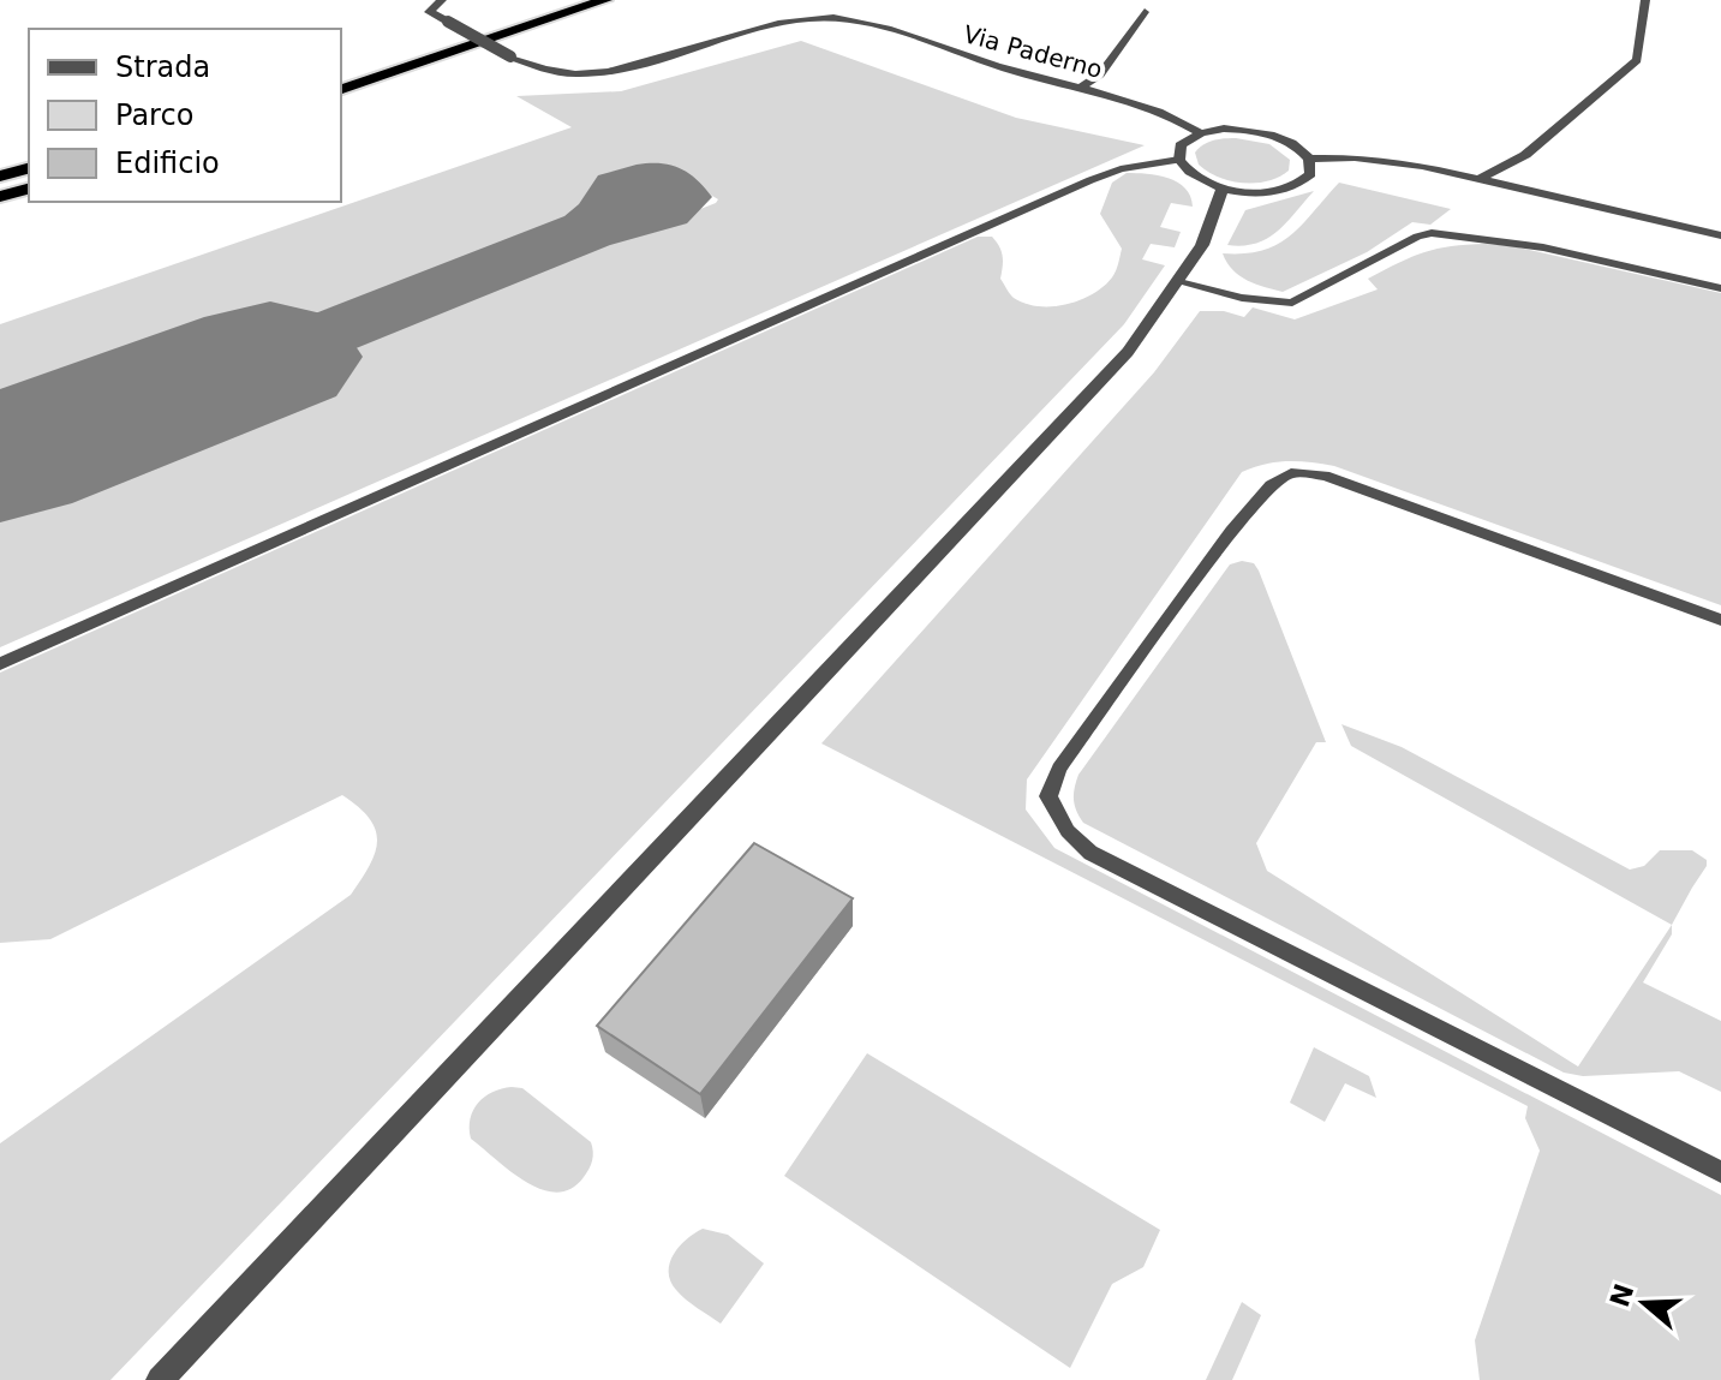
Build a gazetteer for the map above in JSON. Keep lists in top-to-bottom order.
{
  "streets": {
    "street": ["Via Paderno"]
  },
  "legend": ["Strada", "Parco", "Edificio"],
  "north": "left"
}
